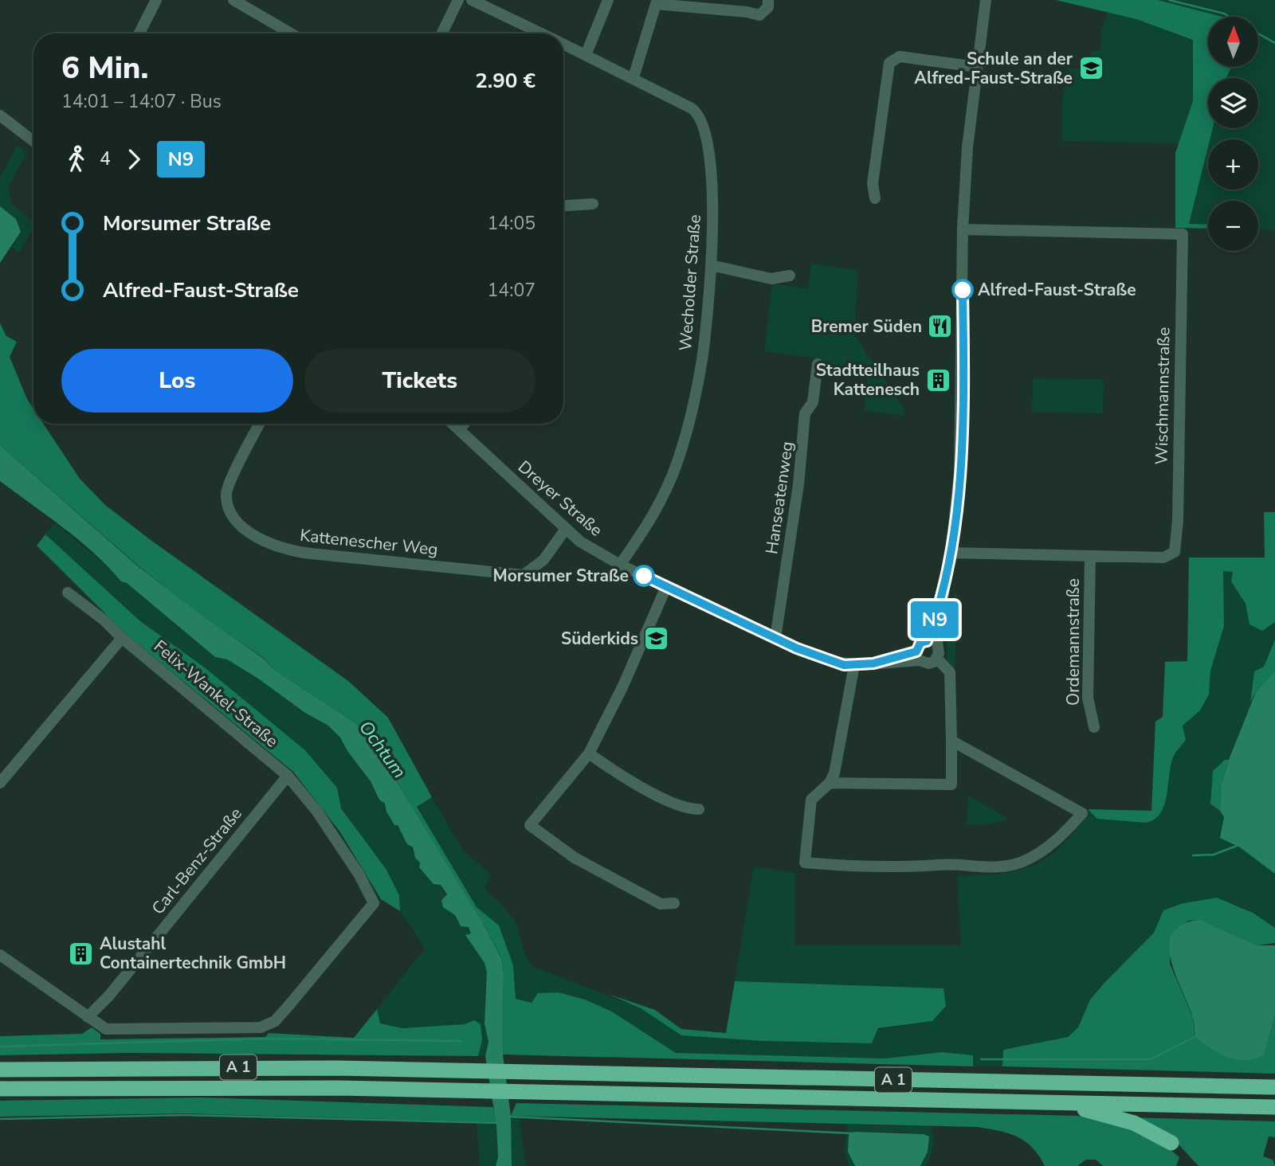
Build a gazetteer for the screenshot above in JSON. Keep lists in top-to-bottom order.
{
  "streets": {
    "highway": ["A 1"],
    "street": [
      "Wecholder Straße",
      "Wischmannstraße",
      "Hanseatenweg",
      "Dreyer Straße",
      "Kattenescher Weg",
      "Ordemannstraße",
      "Felix-Wankel-Straße",
      "Carl-Benz-Straße"
    ]
  },
  "crossings": [
    ["Wecholder Straße", "Dreyer Straße"],
    ["Wischmannstraße", "Ordemannstraße"],
    ["Dreyer Straße", "Kattenescher Weg"],
    ["Felix-Wankel-Straße", "Carl-Benz-Straße"]
  ],
  "water": ["Ochtum"],
  "places": {
    "school or university": ["Schule an der Alfred-Faust-Straße", "Süderkids"],
    "other": ["Alfred-Faust-Straße", "Morsumer Straße"],
    "restaurant": ["Bremer Süden"],
    "building": ["Stadtteilhaus Kattenesch", "Alustahl Containertechnik GmbH"]
  },
  "lines": ["bus line N9"],
  "north": "top",
  "page": {
    "on_map": "N9",
    "map_buttons": ["+", "−"],
    "heading": ["6 Min.", "14:01 – 14:07 · Bus", "2.90 €"],
    "legs": ["4", "N9"],
    "list": [
      {
        "name": "Morsumer Straße",
        "value": "14:05"
      },
      {
        "name": "Alfred-Faust-Straße",
        "value": "14:07"
      }
    ],
    "buttons": ["Los", "Tickets"]
  }
}
